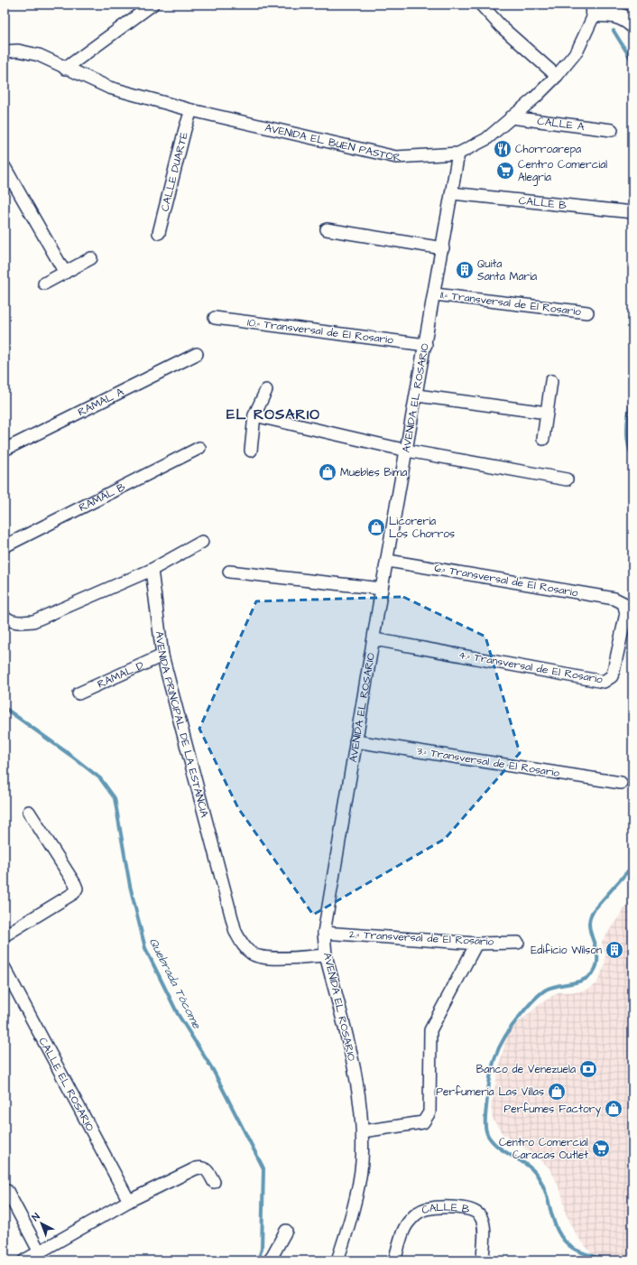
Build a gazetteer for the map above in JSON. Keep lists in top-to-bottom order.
{
  "streets": {
    "street": [
      "CALLE A",
      "AVENIDA EL BUEN PASTOR",
      "CALLE DUARTE",
      "CALLE B",
      "11.ª Transversal de El Rosario",
      "10.ª Transversal de El Rosario",
      "AVENIDA EL ROSARIO",
      "RAMAL A",
      "RAMAL B",
      "6.ª Transversal de El Rosario",
      "4.ª Transversal de El Rosario",
      "RAMAL D",
      "AVENIDA PRINCIPAL DE LA ESTANCIA",
      "3.ª Transversal de El Rosario",
      "2.ª Transversal de El Rosario",
      "CALLE EL ROSARIO"
    ]
  },
  "crossings": [
    ["CALLE A", "AVENIDA EL BUEN PASTOR"],
    ["AVENIDA EL BUEN PASTOR", "CALLE DUARTE"],
    ["AVENIDA EL BUEN PASTOR", "AVENIDA EL ROSARIO"],
    ["CALLE B", "AVENIDA EL ROSARIO"],
    ["11.ª Transversal de El Rosario", "AVENIDA EL ROSARIO"],
    ["10.ª Transversal de El Rosario", "AVENIDA EL ROSARIO"],
    ["AVENIDA EL ROSARIO", "6.ª Transversal de El Rosario"],
    ["AVENIDA EL ROSARIO", "4.ª Transversal de El Rosario"],
    ["AVENIDA EL ROSARIO", "AVENIDA PRINCIPAL DE LA ESTANCIA"],
    ["AVENIDA EL ROSARIO", "3.ª Transversal de El Rosario"],
    ["AVENIDA EL ROSARIO", "2.ª Transversal de El Rosario"],
    ["6.ª Transversal de El Rosario", "4.ª Transversal de El Rosario"],
    ["RAMAL D", "AVENIDA PRINCIPAL DE LA ESTANCIA"]
  ],
  "districts": ["EL ROSARIO"],
  "water": ["Quebrada Tócome"],
  "places": {
    "restaurant": ["Chorroarepa"],
    "supermarket": ["Centro Comercial Alegría", "Centro Comercial Caracas Outlet"],
    "building": ["Quita Santa María", "Edificio Wilson"],
    "shop": [
      "Muebles Bima",
      "Licorería Los Chorros",
      "Perfumería Las Villas",
      "Perfumes Factory"
    ],
    "bank": ["Banco de Venezuela"]
  },
  "north": "top left"
}
